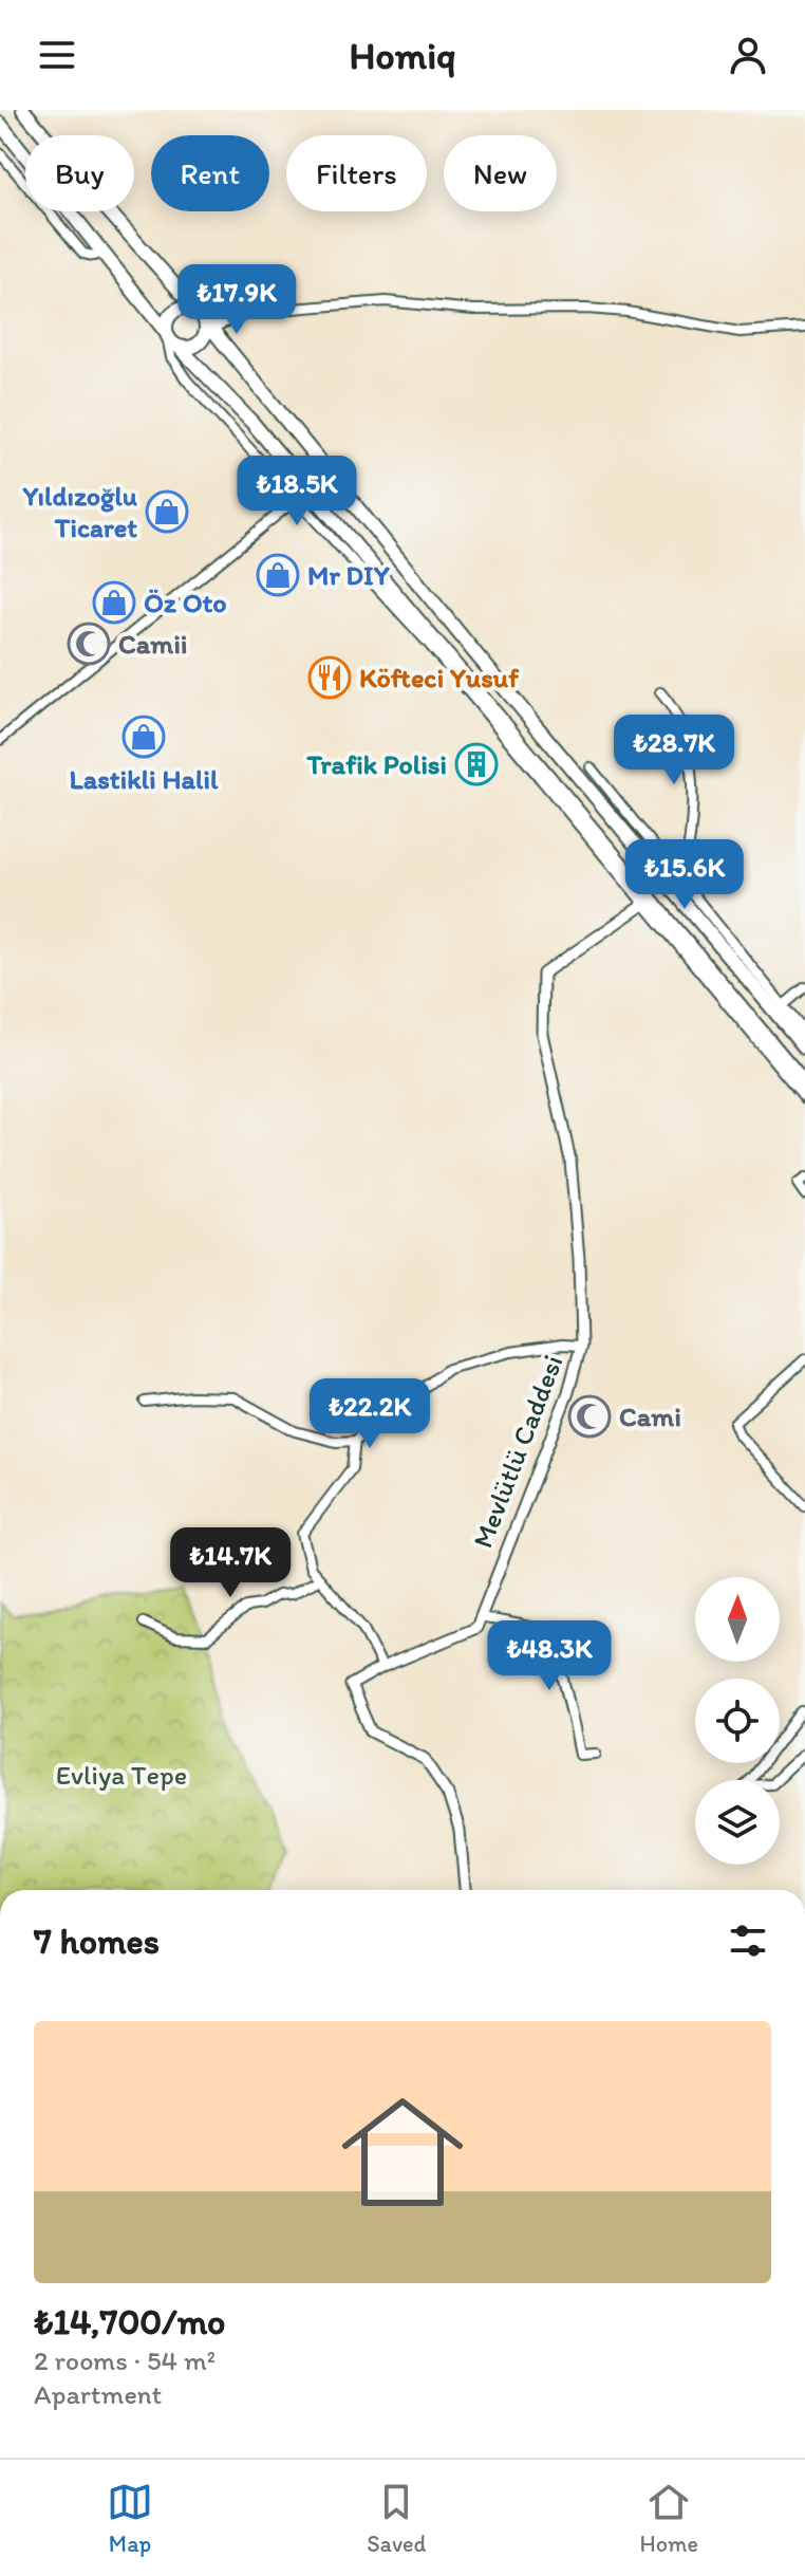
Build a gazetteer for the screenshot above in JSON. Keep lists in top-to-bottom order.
{
  "streets": {
    "street": ["Mevlütlü Caddesi"]
  },
  "parks": ["Evliya Tepe"],
  "places": {
    "shop": [
      "Yıldızoğlu Ticaret",
      "Mr DIY",
      "Öz Oto",
      "Lastikli Halil"
    ],
    "mosque": ["Camii", "Cami"],
    "restaurant": ["Köfteci Yusuf"],
    "building": ["Trafik Polisi"]
  },
  "north": "top",
  "page": {
    "header": "Homiq",
    "chip": [
      "Buy",
      "Rent",
      "Filters",
      "New"
    ],
    "price": [
      "₺17.9K",
      "₺18.5K",
      "₺28.7K",
      "₺15.6K",
      "₺22.2K",
      "₺14.7K",
      "₺48.3K"
    ],
    "heading": "7 homes",
    "list": [
      {
        "name": "₺14,700/mo",
        "note": "2 rooms · 54 m² · Apartment"
      }
    ],
    "tabs": ["Map", "Saved", "Home"]
  }
}
